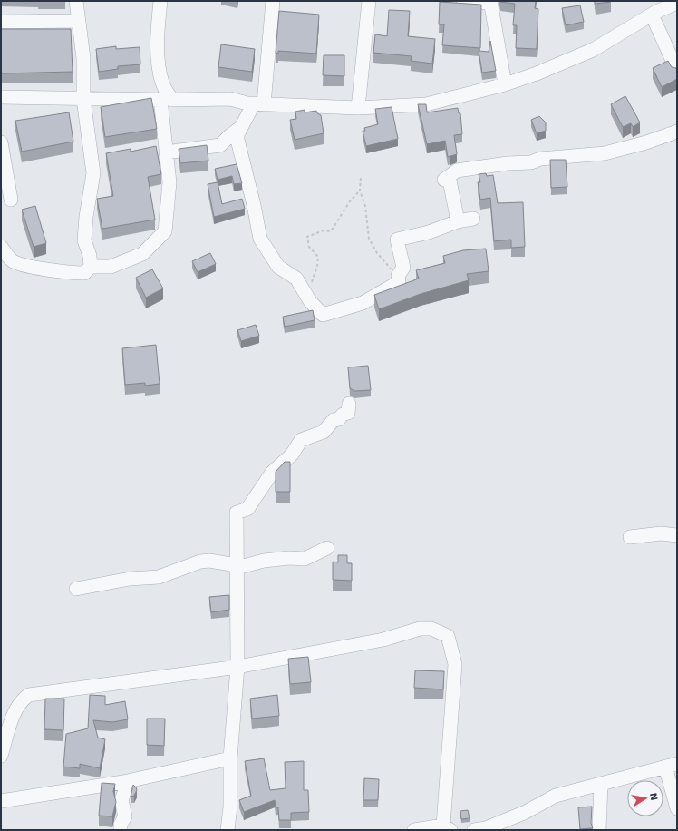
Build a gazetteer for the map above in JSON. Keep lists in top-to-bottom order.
{
  "north": "right"
}
